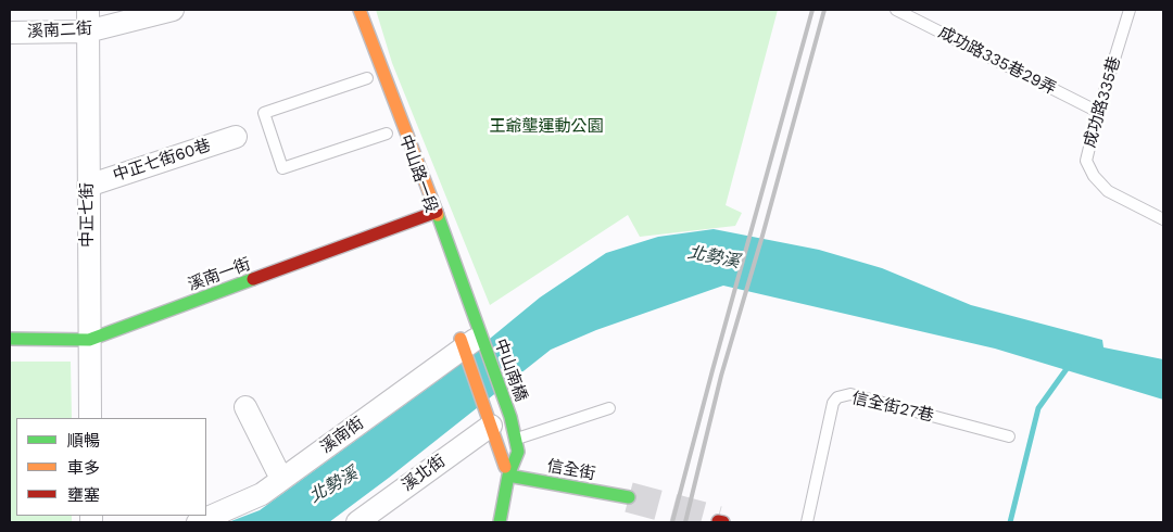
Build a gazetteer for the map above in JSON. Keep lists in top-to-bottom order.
{
  "streets": {
    "street": [
      "溪南二街",
      "中正七街60巷",
      "中山路一段",
      "中正七街",
      "溪南一街",
      "中山南橋",
      "溪南街",
      "信全街",
      "溪北街"
    ],
    "lane": ["成功路335巷29弄", "成功路335巷", "信全街27巷"]
  },
  "crossings": [
    ["溪南二街", "中正七街"],
    ["成功路335巷29弄", "成功路335巷"],
    ["中正七街60巷", "中正七街"],
    ["中山路一段", "溪南一街"],
    ["中山路一段", "中山南橋"],
    ["中山路一段", "溪南街"],
    ["中正七街", "溪南一街"],
    ["中山南橋", "溪南街"]
  ],
  "water": ["北勢溪"],
  "parks": ["王爺壟運動公園"],
  "legend": ["順暢", "車多", "壅塞"]
}
